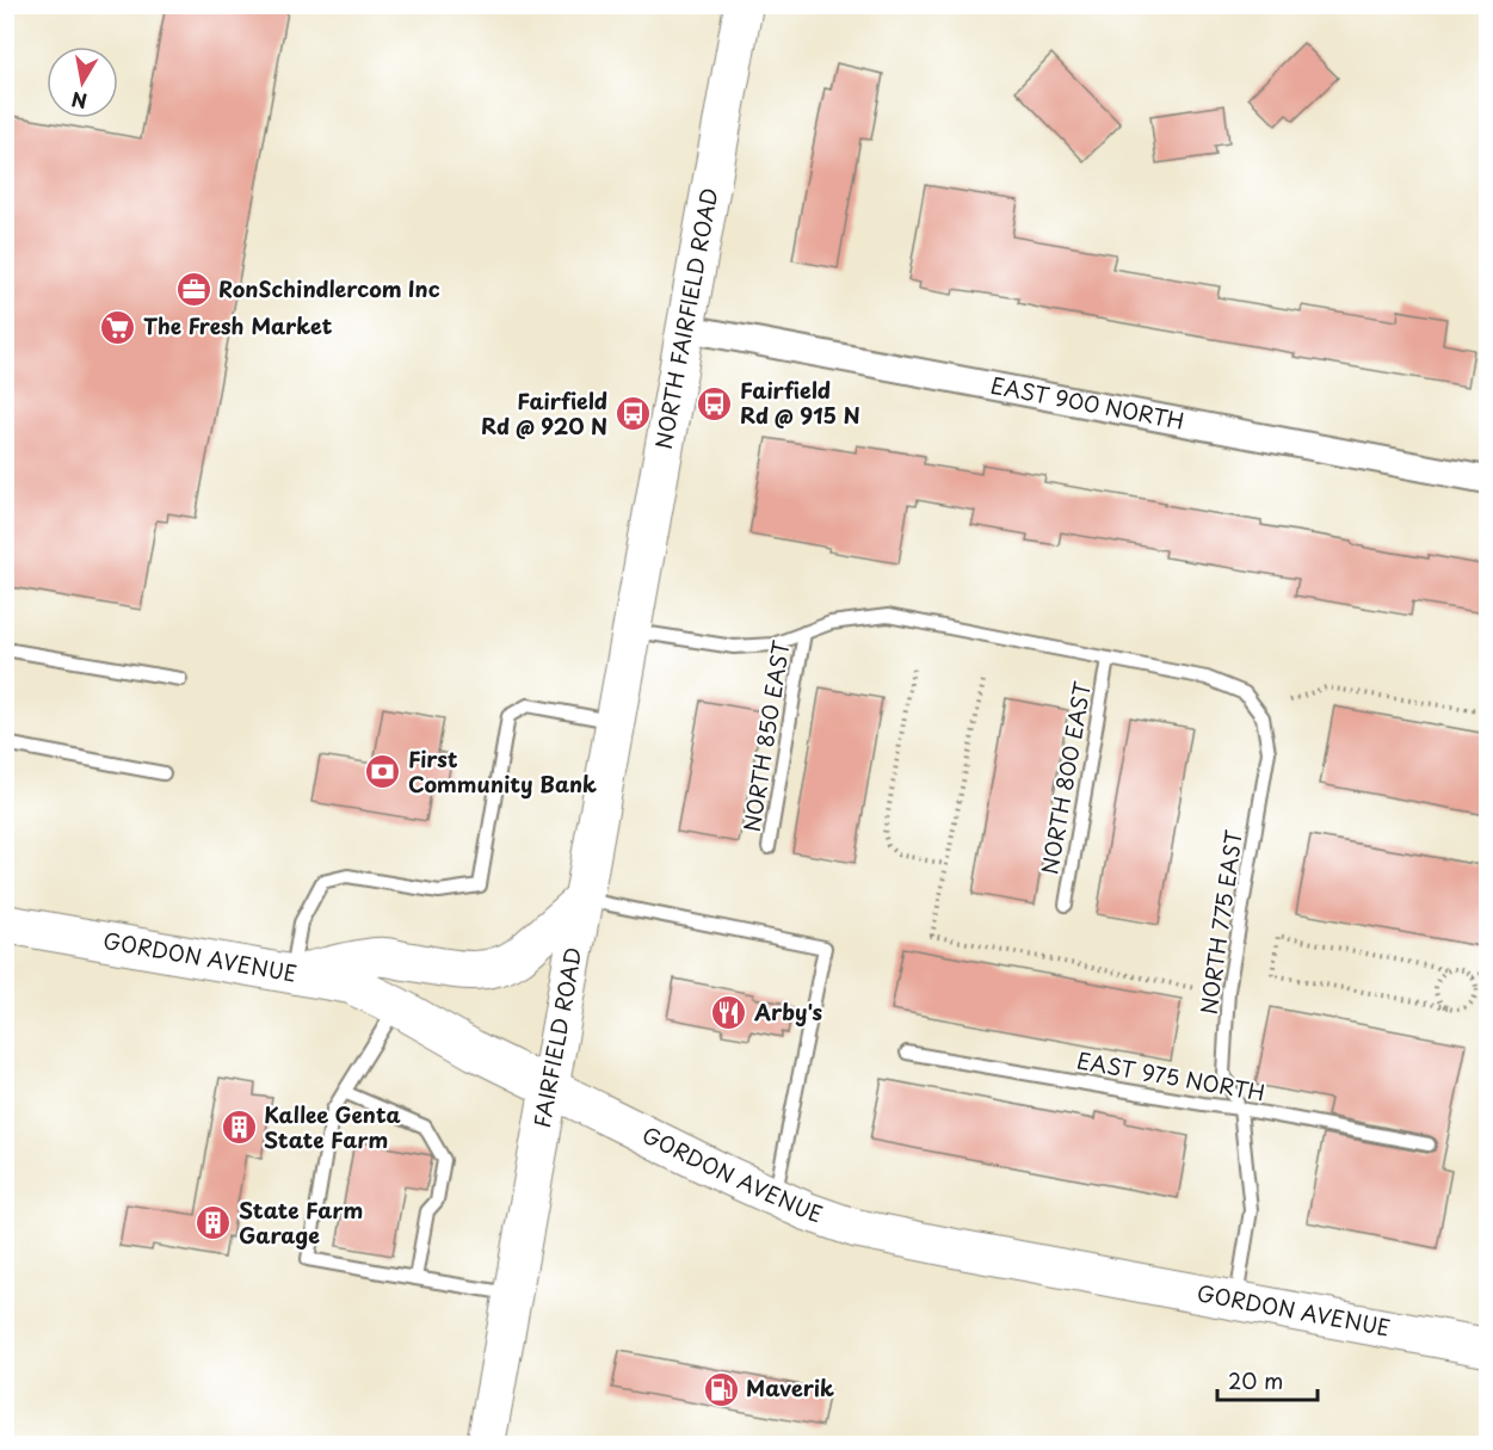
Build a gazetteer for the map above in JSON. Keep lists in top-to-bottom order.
{
  "streets": {
    "main road": ["NORTH FAIRFIELD ROAD", "GORDON AVENUE", "FAIRFIELD ROAD"],
    "street": ["EAST 900 NORTH"],
    "lane": [
      "NORTH 850 EAST",
      "NORTH 800 EAST",
      "NORTH 775 EAST",
      "EAST 975 NORTH"
    ]
  },
  "crossings": [
    ["NORTH FAIRFIELD ROAD", "EAST 900 NORTH"],
    ["NORTH FAIRFIELD ROAD", "FAIRFIELD ROAD"],
    ["NORTH 800 EAST", "NORTH 775 EAST"],
    ["NORTH 775 EAST", "GORDON AVENUE"],
    ["NORTH 775 EAST", "EAST 975 NORTH"],
    ["GORDON AVENUE", "FAIRFIELD ROAD"]
  ],
  "places": {
    "office": ["RonSchindlercom Inc"],
    "supermarket": ["The Fresh Market"],
    "bus stop": ["Fairfield Rd @ 915 N", "Fairfield Rd @ 920 N"],
    "bank": ["First Community Bank"],
    "restaurant": ["Arby's"],
    "building": ["Kallee Genta State Farm", "State Farm Garage"],
    "fuel station": ["Maverik"]
  },
  "scale_bar": "20 m",
  "north": "bottom"
}
